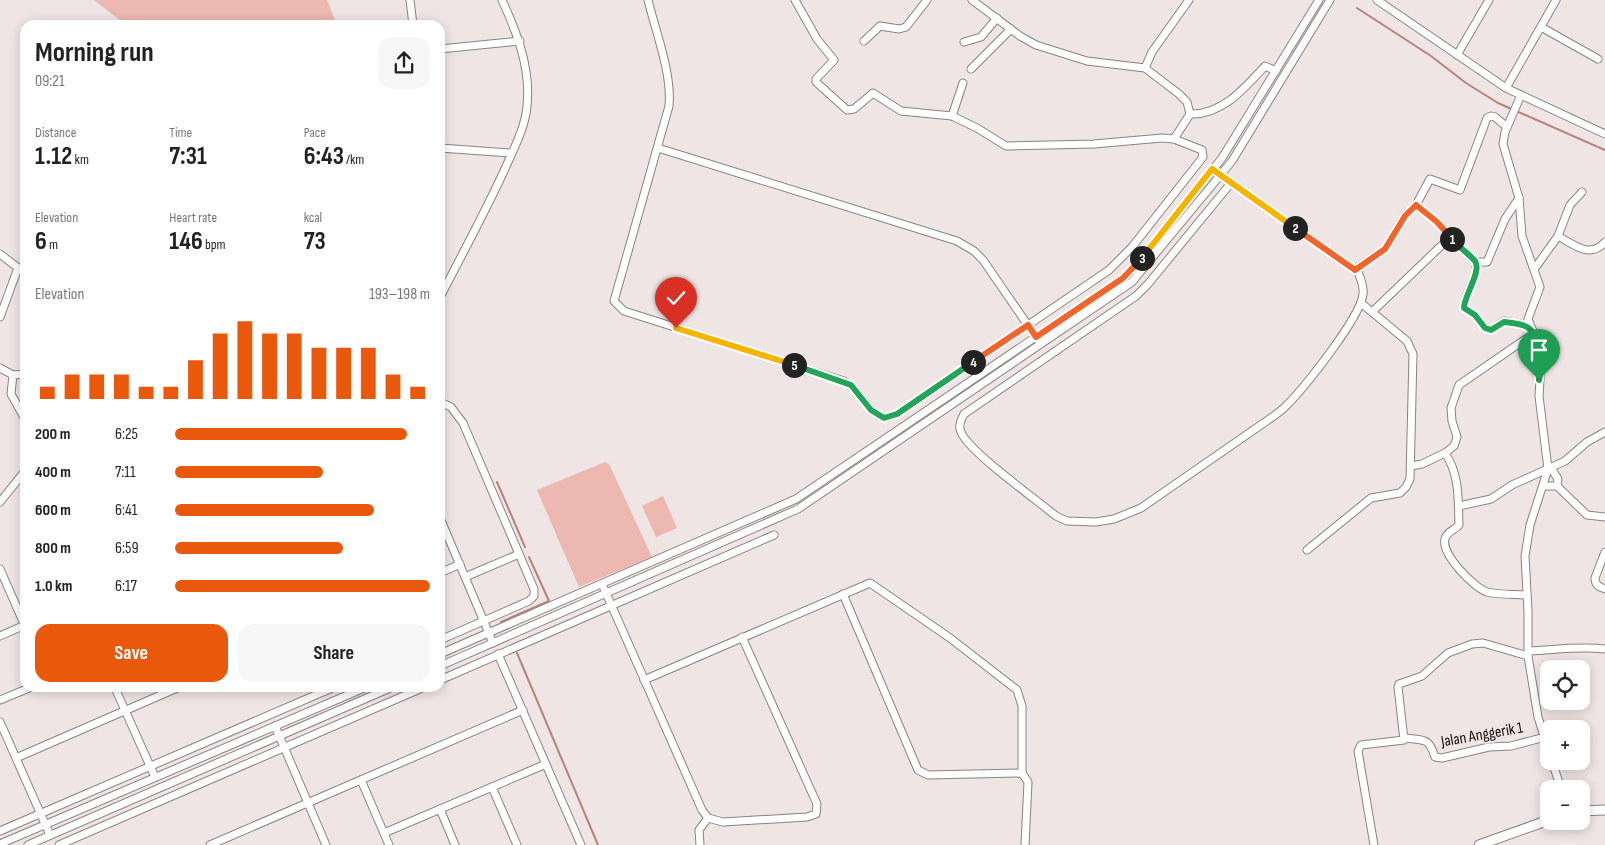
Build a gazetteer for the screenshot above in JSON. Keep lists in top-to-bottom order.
{
  "streets": {
    "street": ["Jalan Anggerik 1"]
  },
  "page": {
    "heading": ["Morning run", "09:21"],
    "stats": [
      ["Distance", "1.12 km"],
      ["Time", "7:31"],
      ["Pace", "6:43 /km"],
      ["Elevation", "6 m"],
      ["Heart rate", "146 bpm"],
      ["kcal", "73"]
    ],
    "pins": [
      "2",
      "1",
      "3",
      "4",
      "5"
    ],
    "chart": ["Elevation", "193–198 m"],
    "list": [
      {
        "name": "200 m",
        "note": "6:25"
      },
      {
        "name": "400 m",
        "note": "7:11"
      },
      {
        "name": "600 m",
        "note": "6:41"
      },
      {
        "name": "800 m",
        "note": "6:59"
      },
      {
        "name": "1.0 km",
        "note": "6:17"
      }
    ],
    "buttons": ["Save", "Share"],
    "map_buttons": ["+", "−"]
  }
}
